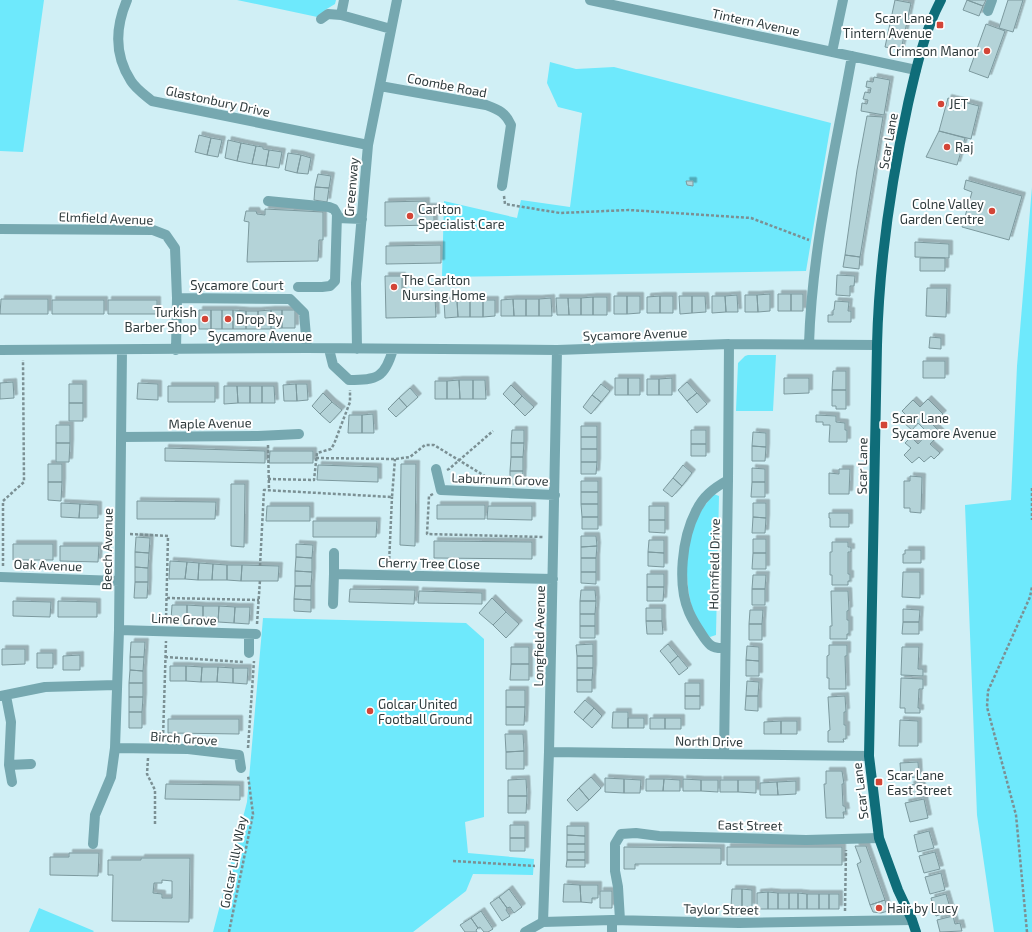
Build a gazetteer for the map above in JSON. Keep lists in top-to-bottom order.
{
  "streets": {
    "main road": ["Scar Lane"],
    "street": [
      "Tintern Avenue",
      "Coombe Road",
      "Glastonbury Drive",
      "Greenway",
      "Elmfield Avenue",
      "Sycamore Court",
      "Sycamore Avenue",
      "Maple Avenue",
      "Laburnum Grove",
      "Beech Avenue",
      "Cherry Tree Close",
      "Holmfield Drive",
      "Oak Avenue",
      "Lime Grove",
      "Longfield Avenue",
      "Birch Grove",
      "North Drive",
      "East Street",
      "Taylor Street"
    ],
    "path": ["Golcar Lilly Way"]
  },
  "crossings": [
    ["Tintern Avenue", "Scar Lane"],
    ["Coombe Road", "Greenway"],
    ["Glastonbury Drive", "Greenway"],
    ["Scar Lane", "Sycamore Avenue"],
    ["Scar Lane", "North Drive"],
    ["Scar Lane", "East Street"],
    ["Scar Lane", "Taylor Street"],
    ["Greenway", "Sycamore Avenue"],
    ["Elmfield Avenue", "Sycamore Court"],
    ["Elmfield Avenue", "Sycamore Avenue"],
    ["Sycamore Court", "Sycamore Avenue"],
    ["Sycamore Avenue", "Beech Avenue"],
    ["Sycamore Avenue", "Holmfield Drive"],
    ["Sycamore Avenue", "Longfield Avenue"],
    ["Maple Avenue", "Beech Avenue"],
    ["Laburnum Grove", "Longfield Avenue"],
    ["Beech Avenue", "Oak Avenue"],
    ["Beech Avenue", "Lime Grove"],
    ["Beech Avenue", "Birch Grove"],
    ["Cherry Tree Close", "Longfield Avenue"],
    ["Holmfield Drive", "North Drive"],
    ["Longfield Avenue", "North Drive"],
    ["Longfield Avenue", "Taylor Street"],
    ["Birch Grove", "Golcar Lilly Way"],
    ["East Street", "Taylor Street"]
  ],
  "places": {
    "transit": ["Scar Lane Tintern Avenue", "Scar Lane Sycamore Avenue", "Scar Lane East Street"],
    "other": [
      "Crimson Manor",
      "JET",
      "Raj",
      "Colne Valley Garden Centre",
      "Carlton Specialist Care",
      "The Carlton Nursing Home",
      "Turkish Barber Shop",
      "Drop By",
      "Golcar United Football Ground",
      "Hair by Lucy"
    ]
  }
}
